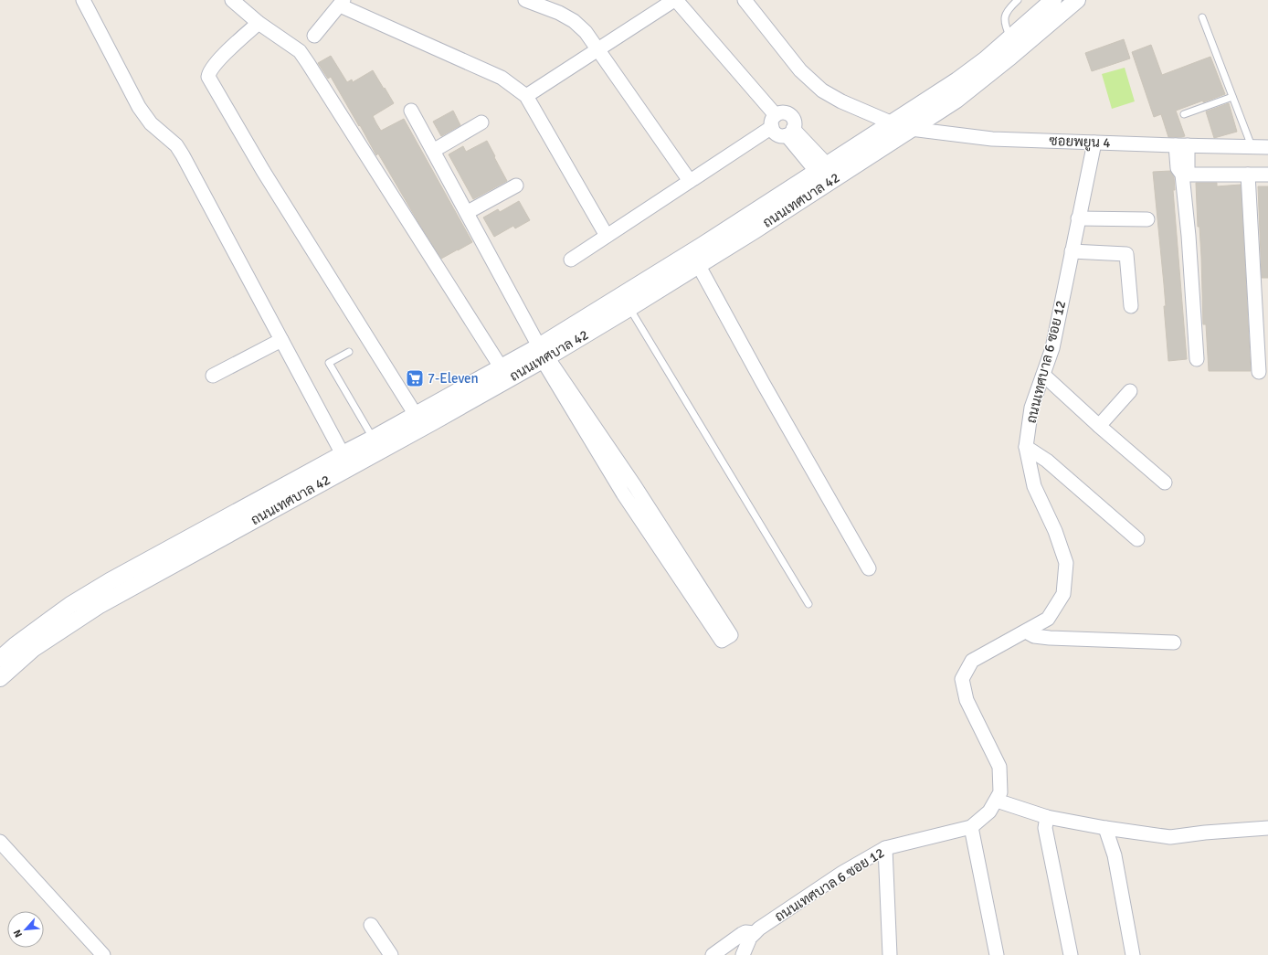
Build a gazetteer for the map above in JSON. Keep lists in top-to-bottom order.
{
  "streets": {
    "street": ["ซอยพยูน 4", "ถนนเทศบาล 42", "ถนนเทศบาล 6 ซอย 12"]
  },
  "crossings": [
    ["ซอยพยูน 4", "ถนนเทศบาล 42"],
    ["ซอยพยูน 4", "ถนนเทศบาล 6 ซอย 12"]
  ],
  "places": {
    "supermarket": ["7-Eleven"]
  },
  "north": "bottom left"
}
